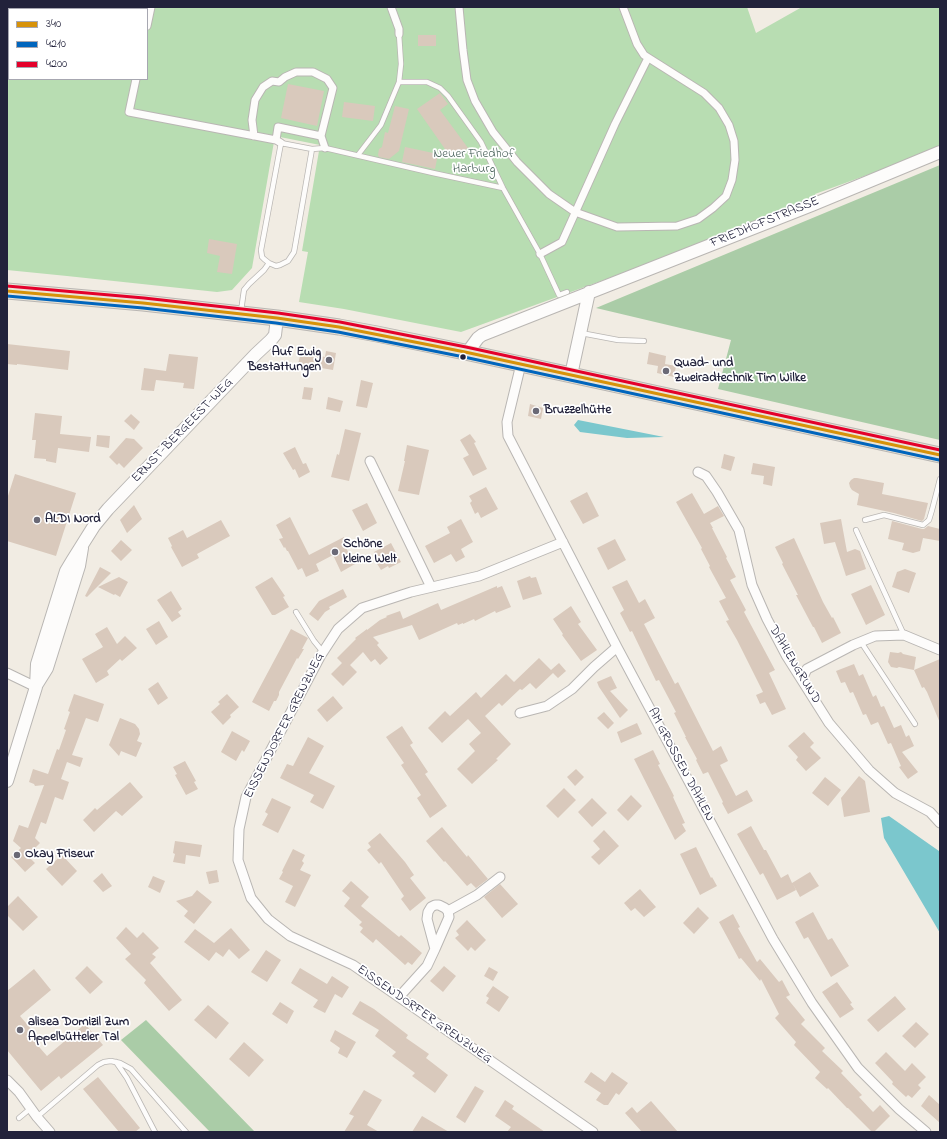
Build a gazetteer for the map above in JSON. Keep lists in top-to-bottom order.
{
  "streets": {
    "street": [
      "FRIEDHOFSTRASSE",
      "ERNST-BERGEEST-WEG",
      "DAHLENGRUND",
      "EISSENDORFER GRENZWEG",
      "AM GROSSEN DAHLEN"
    ]
  },
  "crossings": [
    ["EISSENDORFER GRENZWEG", "AM GROSSEN DAHLEN"]
  ],
  "parks": ["Neuer Friedhof Harburg"],
  "places": [
    "Auf Ewig Bestattungen",
    "Quad- und Zweiradtechnik Tim Wilke",
    "Bruzzelhütte",
    "ALDI Nord",
    "Schöne kleine Welt",
    "Okay Friseur",
    "alisea Domizil Zum Appelbütteler Tal"
  ],
  "lines": ["transit line 4200", "transit line 340", "transit line 4210"],
  "legend": ["340", "4210", "4200"]
}
